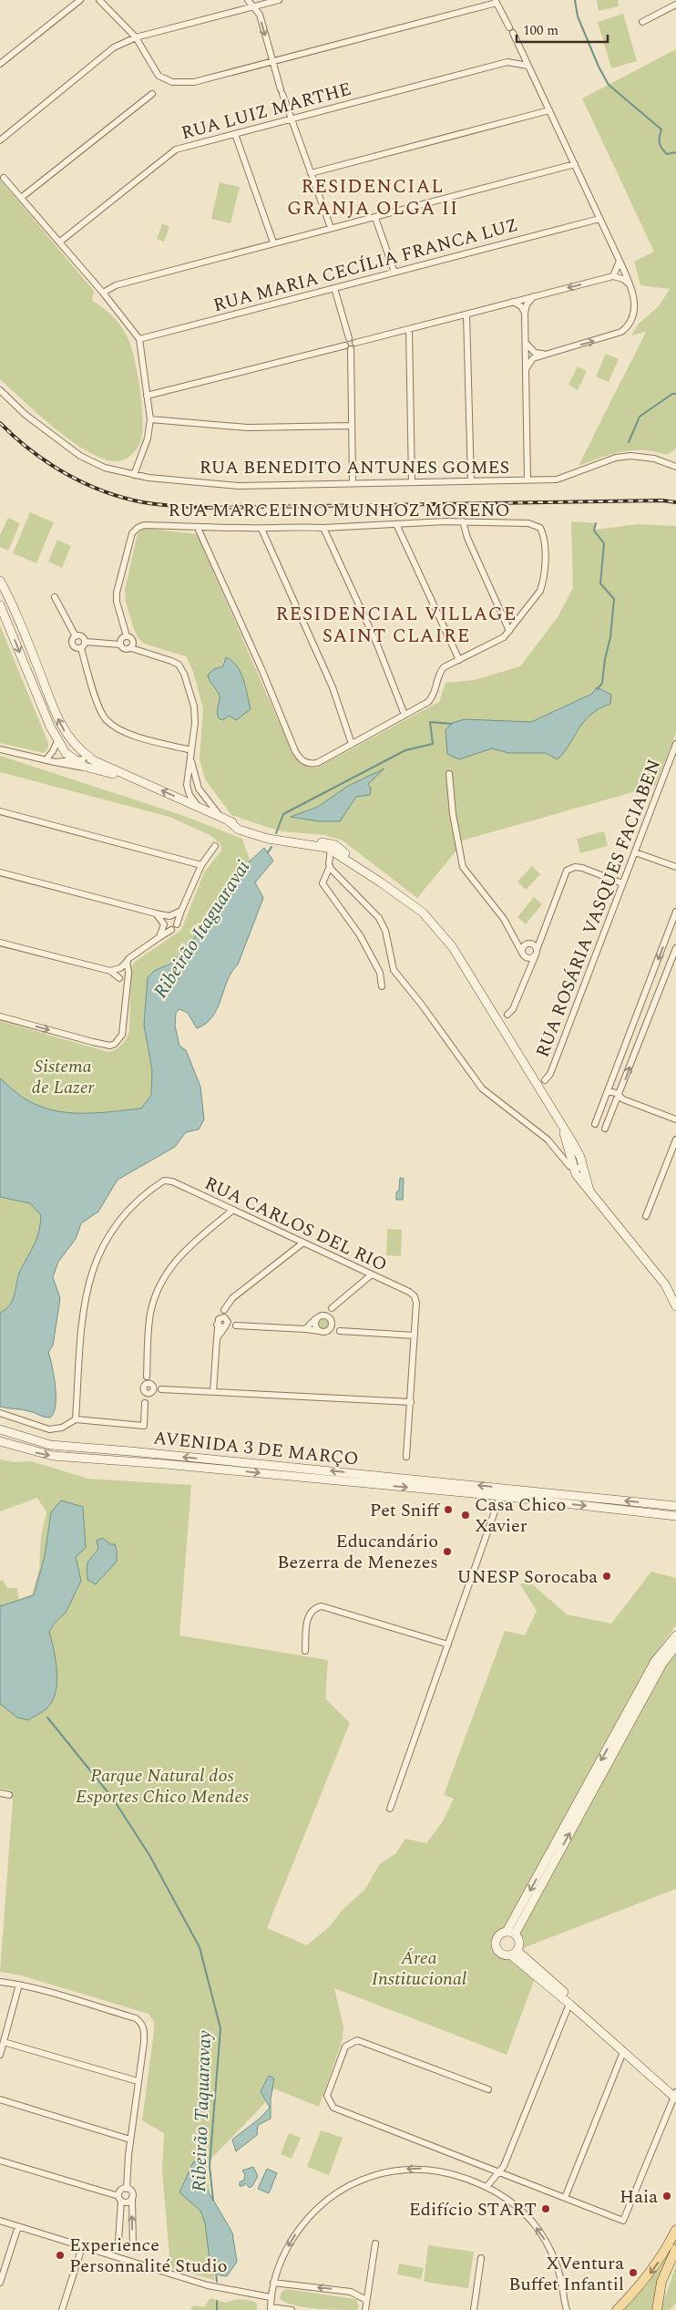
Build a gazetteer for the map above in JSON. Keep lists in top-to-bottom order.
{
  "streets": {
    "street": [
      "RUA LUIZ MARTHE",
      "RUA MARIA CECÍLIA FRANCA LUZ",
      "RUA BENEDITO ANTUNES GOMES",
      "RUA MARCELINO MUNHOZ MORENO",
      "RUA ROSÁRIA VASQUES FACIABEN",
      "RUA CARLOS DEL RIO",
      "AVENIDA 3 DE MARÇO"
    ]
  },
  "districts": ["RESIDENCIAL GRANJA OLGA II", "RESIDENCIAL VILLAGE SAINT CLAIRE"],
  "water": ["Ribeirão Itaguaravai", "Ribeirão Taquaravay"],
  "parks": ["Sistema de Lazer", "Parque Natural dos Esportes Chico Mendes", "Área Institucional"],
  "places": [
    "Pet Sniff",
    "Casa Chico Xavier",
    "Educandário Bezerra de Menezes",
    "UNESP Sorocaba",
    "Haia",
    "Edifício START",
    "Experience Personnalité Studio",
    "XVentura Buffet Infantil"
  ],
  "scale_bar": "100 m"
}
